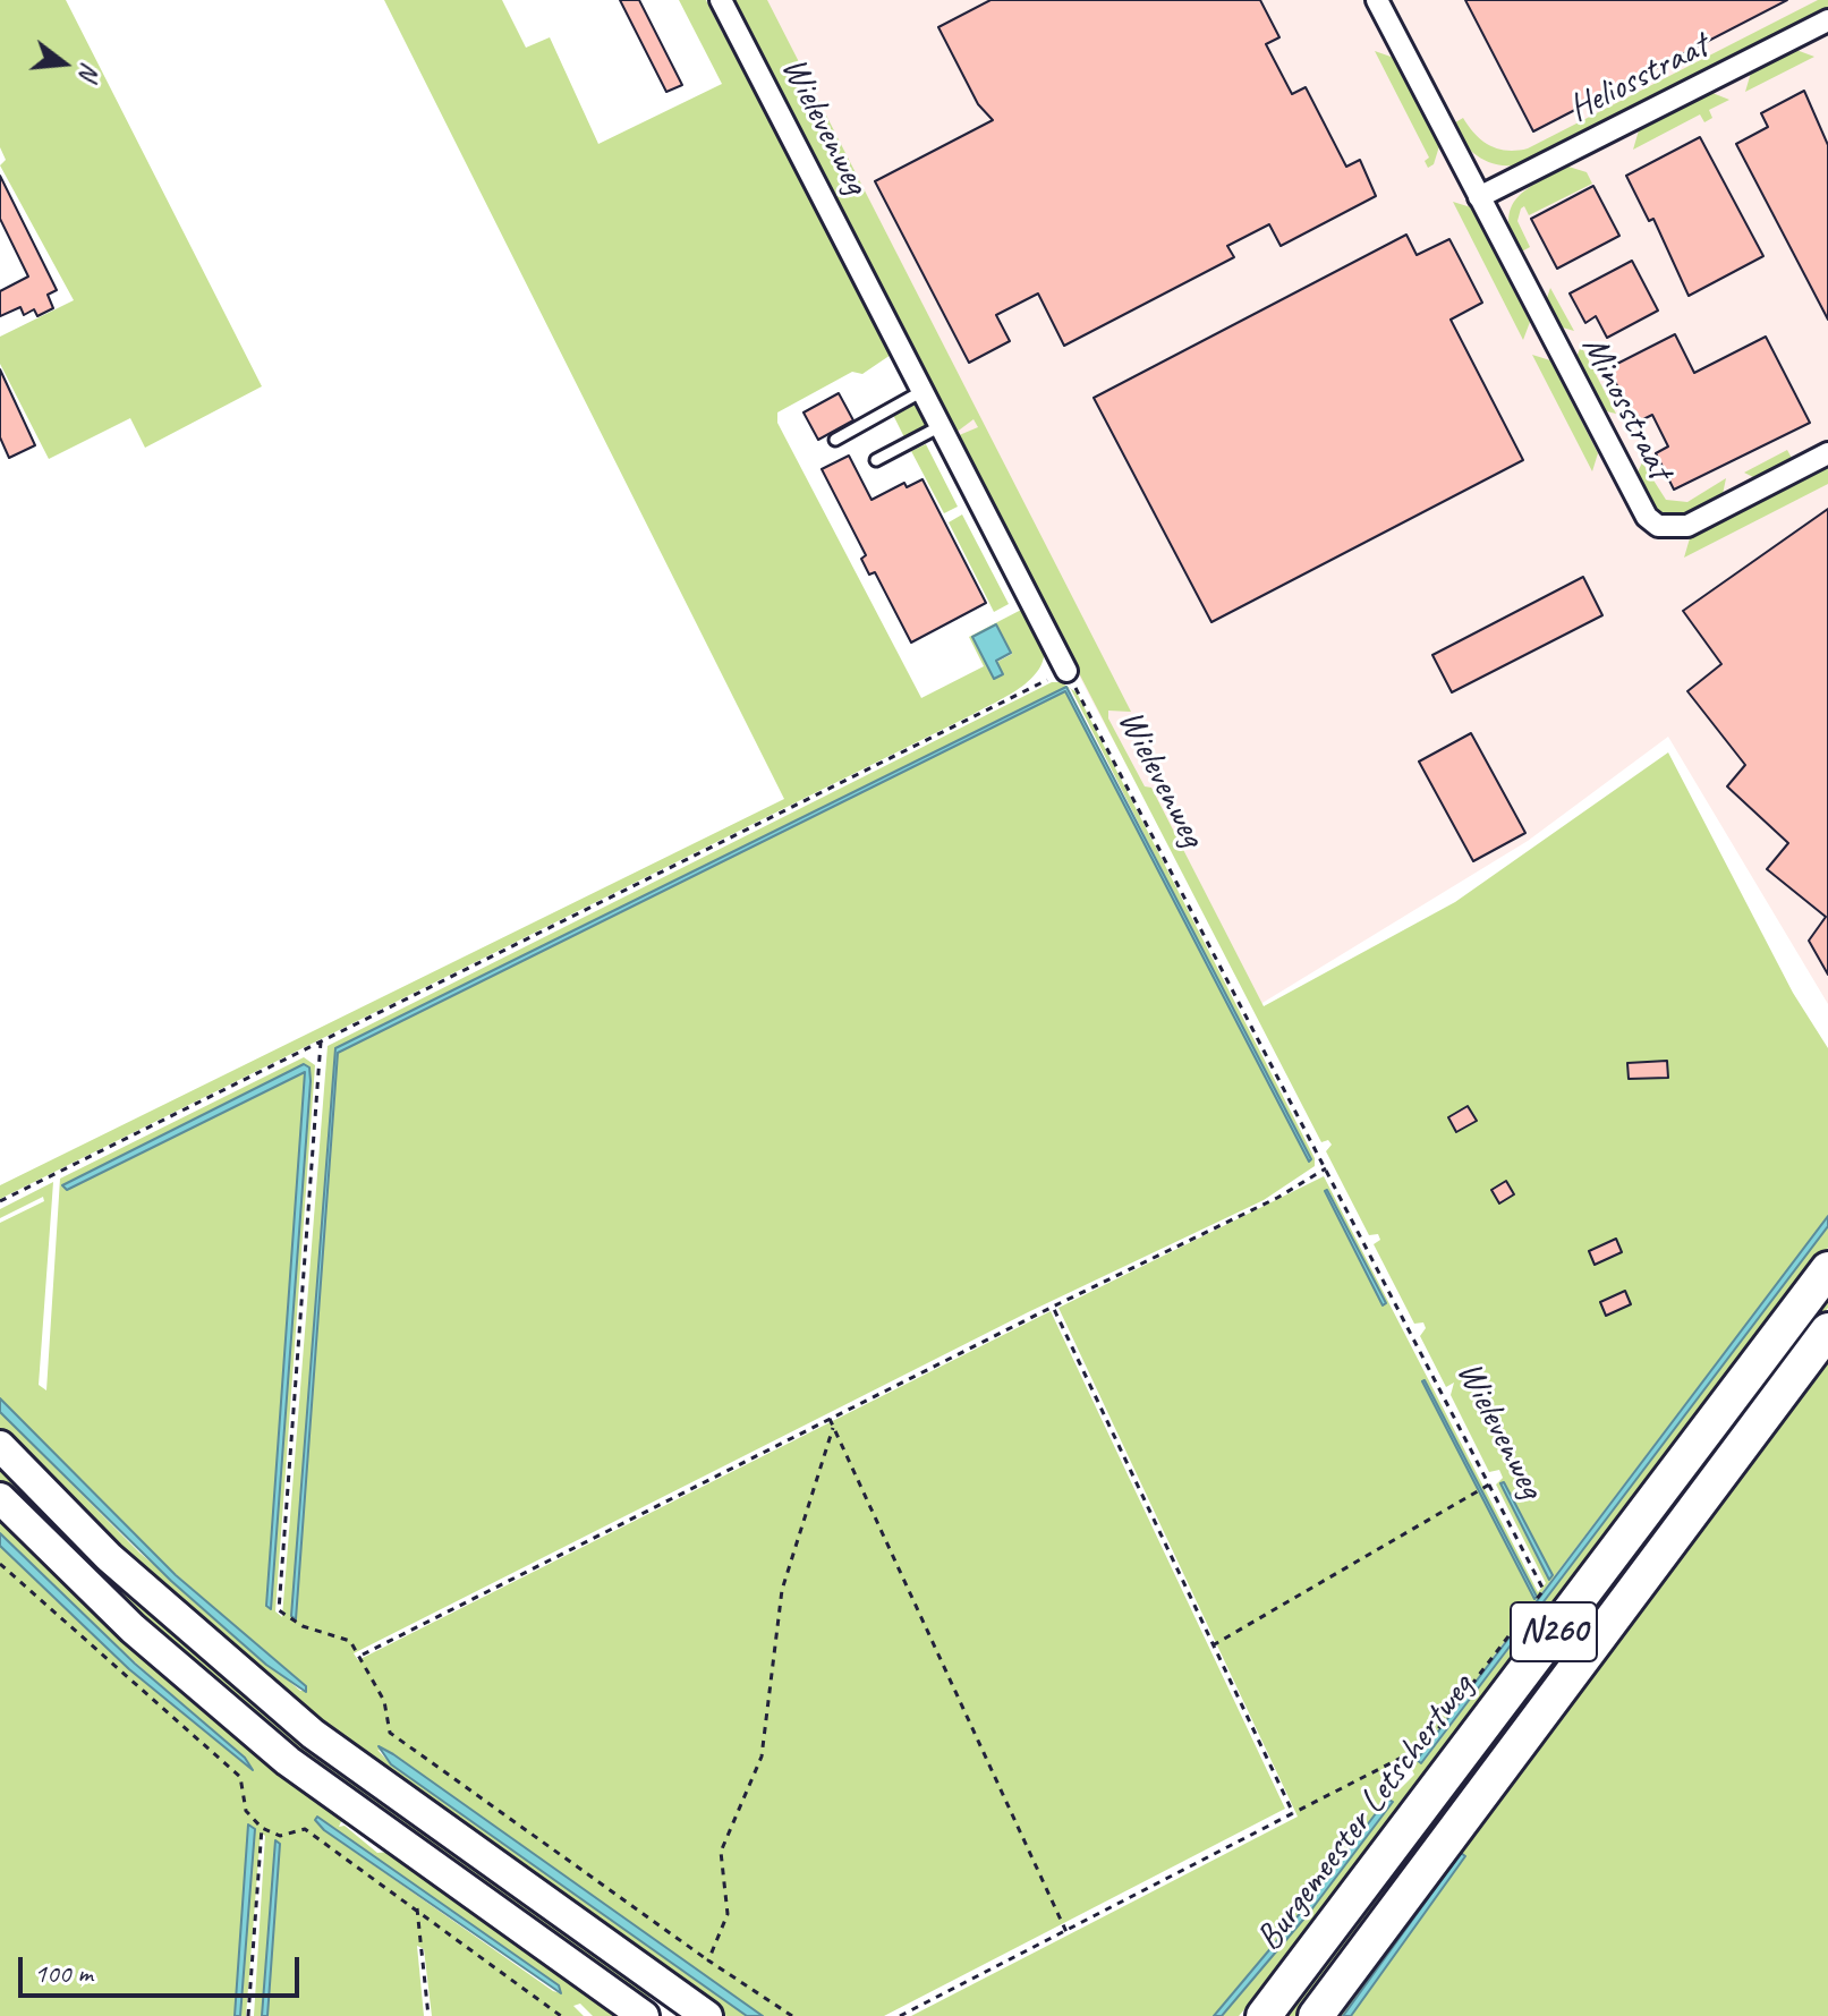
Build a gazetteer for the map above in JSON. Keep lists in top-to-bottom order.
{
  "streets": {
    "main road": ["N260", "Burgemeester Letschertweg"],
    "street": ["Heliosstraat", "Wielevenweg", "Minosstraat"]
  },
  "crossings": [
    ["Heliosstraat", "Minosstraat"]
  ],
  "scale_bar": "100 m",
  "north": "right"
}
